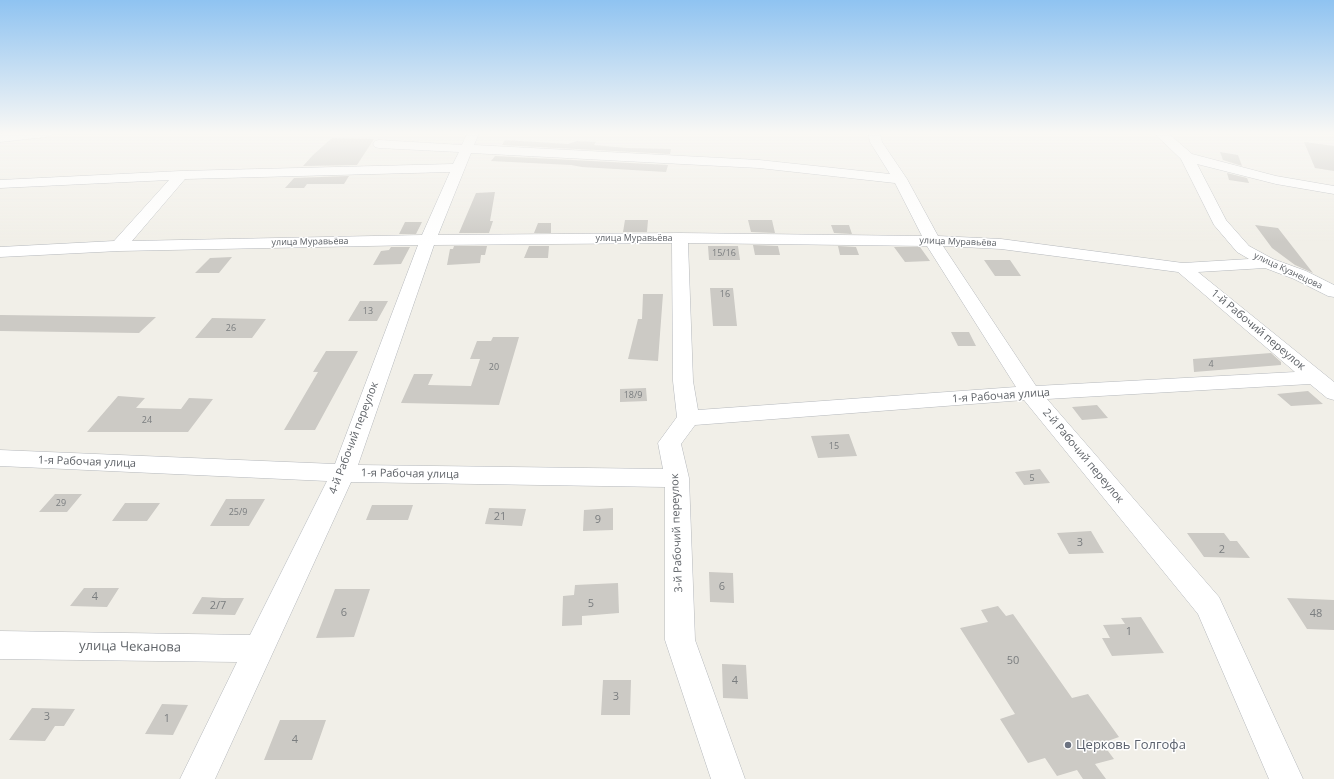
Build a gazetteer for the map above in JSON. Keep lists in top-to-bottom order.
{
  "streets": {
    "street": [
      "улица Муравьёва",
      "улица Кузнецова",
      "1-й Рабочий переулок",
      "1-я Рабочая улица",
      "4-й Рабочий переулок",
      "2-й Рабочий переулок",
      "3-й Рабочий переулок",
      "улица Чеканова"
    ]
  },
  "crossings": [
    ["улица Муравьёва", "улица Кузнецова"],
    ["улица Муравьёва", "1-й Рабочий переулок"],
    ["улица Муравьёва", "4-й Рабочий переулок"],
    ["улица Муравьёва", "2-й Рабочий переулок"],
    ["1-й Рабочий переулок", "1-я Рабочая улица"],
    ["1-я Рабочая улица", "4-й Рабочий переулок"],
    ["1-я Рабочая улица", "2-й Рабочий переулок"],
    ["1-я Рабочая улица", "3-й Рабочий переулок"],
    ["4-й Рабочий переулок", "улица Чеканова"]
  ],
  "places": ["Церковь Голгофа"],
  "house_numbers": [
    "15/16",
    "16",
    "13",
    "26",
    "4",
    "20",
    "18/9",
    "24",
    "15",
    "5",
    "29",
    "25/9",
    "21",
    "9",
    "3",
    "2",
    "6",
    "4",
    "5",
    "2/7",
    "6",
    "48",
    "1",
    "50",
    "4",
    "3",
    "3",
    "1",
    "4"
  ]
}
